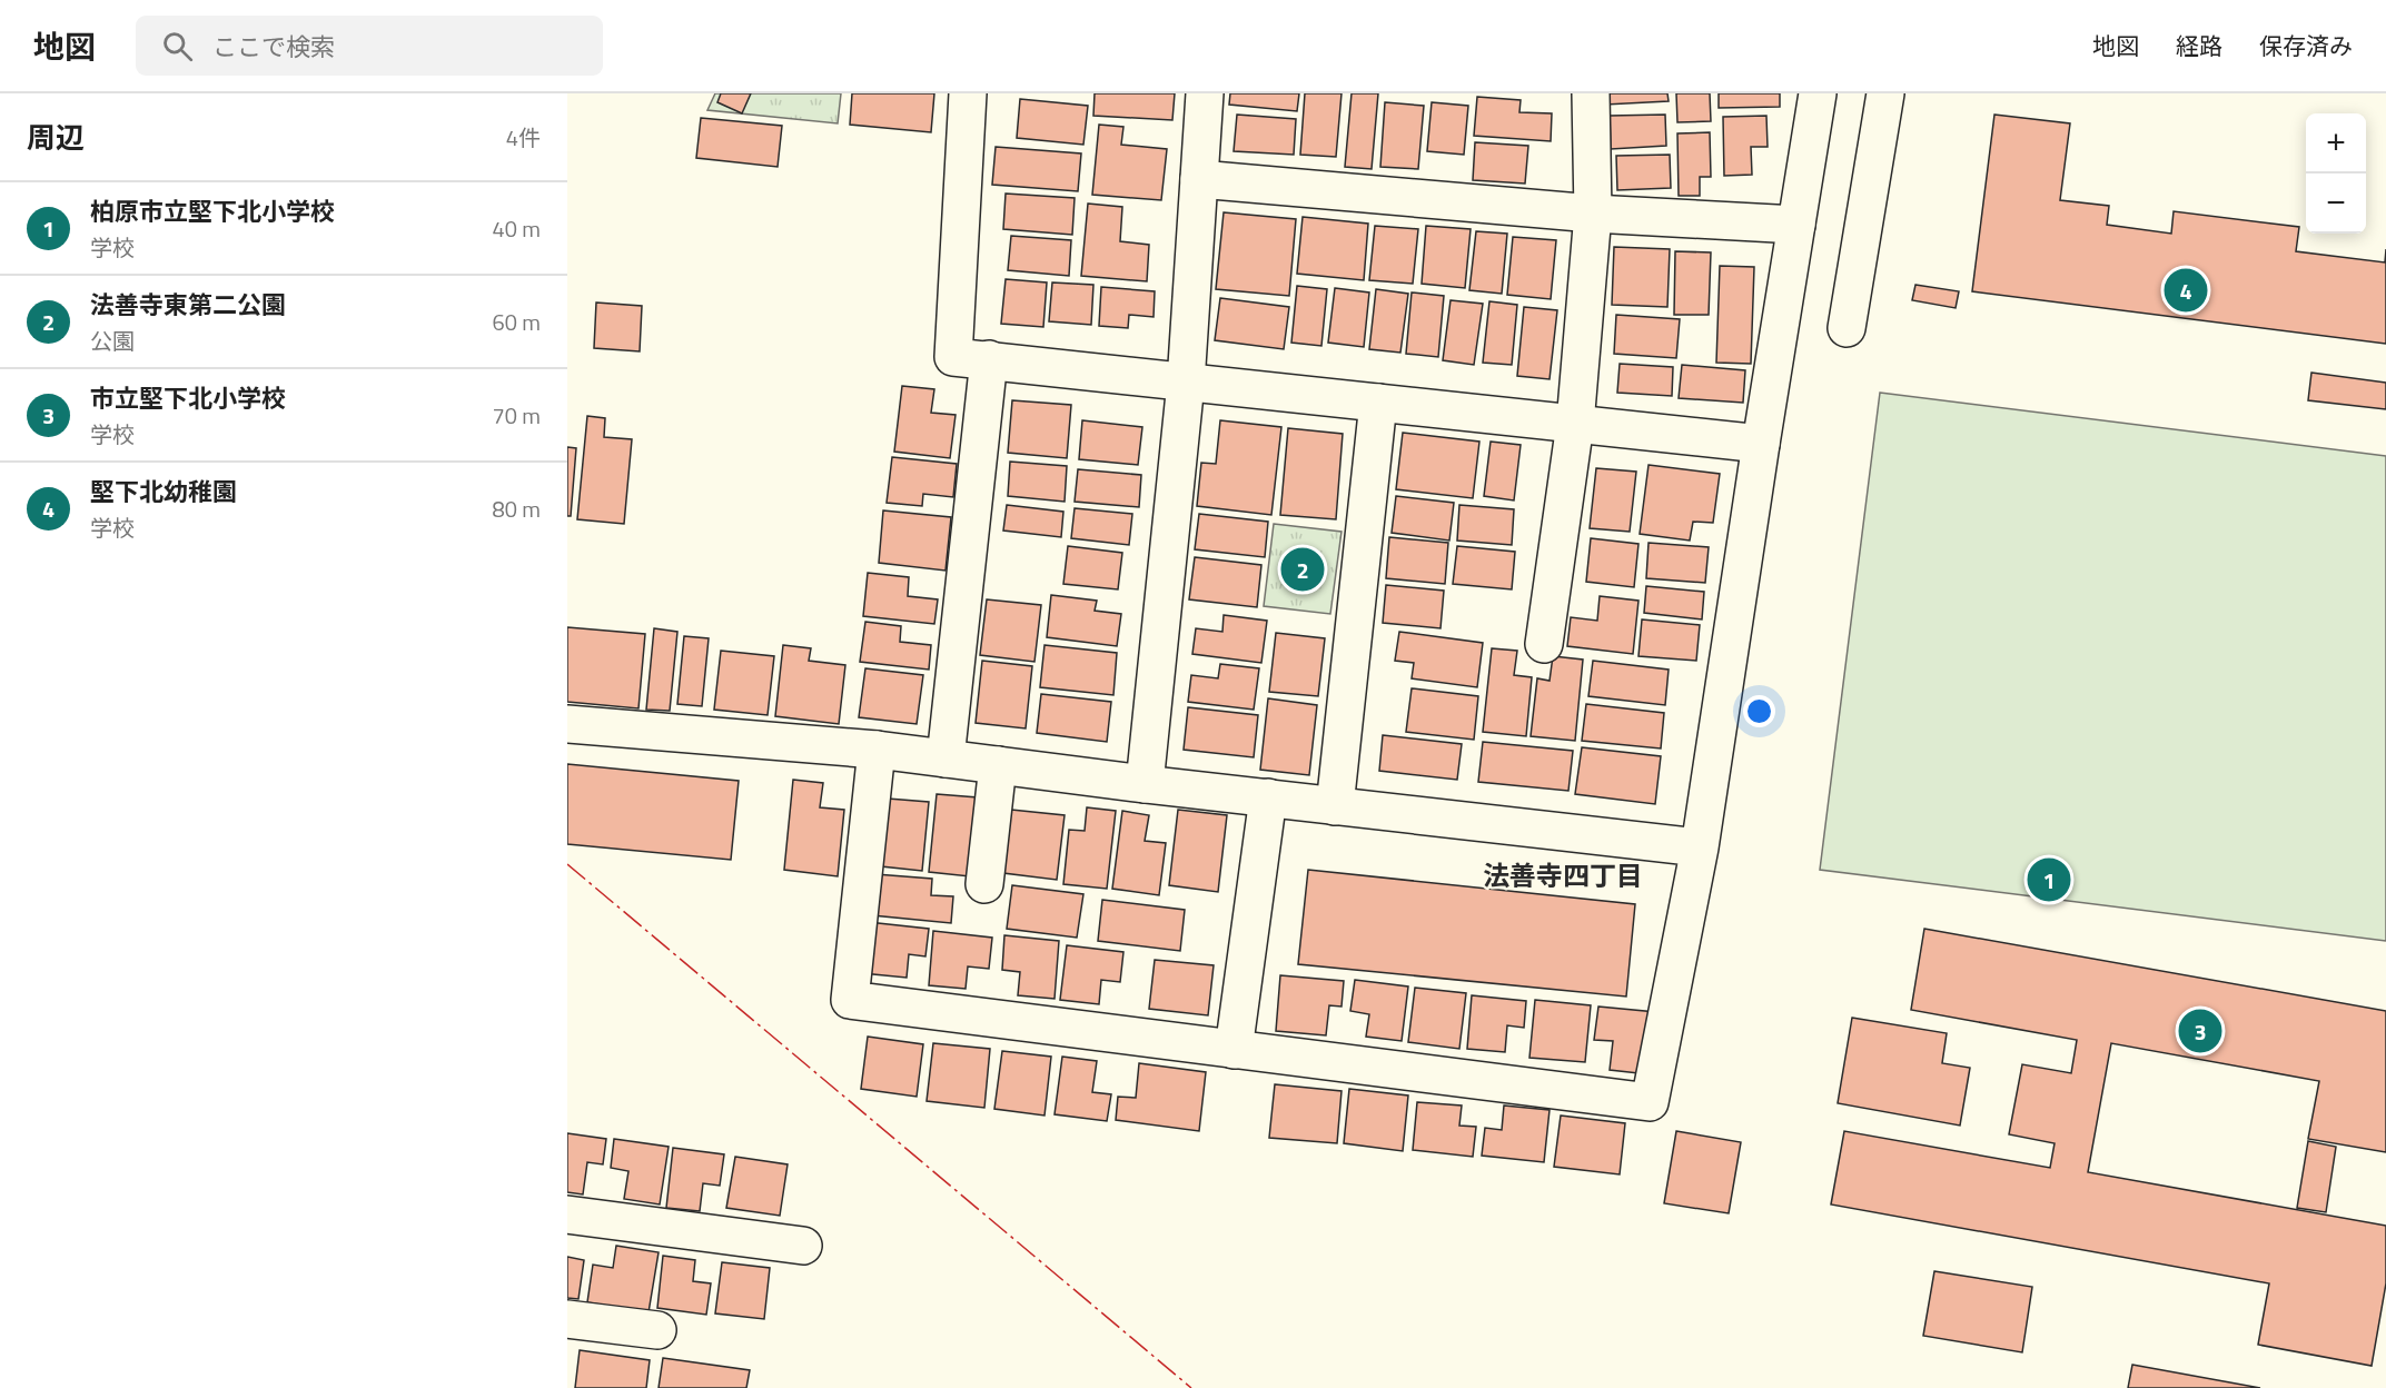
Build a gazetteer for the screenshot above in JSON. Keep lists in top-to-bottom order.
{
  "districts": ["法善寺四丁目"],
  "page": {
    "header": "地図",
    "search": "ここで検索",
    "nav": ["地図", "経路", "保存済み"],
    "heading": ["周辺", "4件"],
    "map_buttons": ["+", "−"],
    "list": [
      {
        "mark": "1",
        "name": "柏原市立堅下北小学校",
        "note": "学校",
        "value": "40 m"
      },
      {
        "mark": "2",
        "name": "法善寺東第二公園",
        "note": "公園",
        "value": "60 m"
      },
      {
        "mark": "3",
        "name": "市立堅下北小学校",
        "note": "学校",
        "value": "70 m"
      },
      {
        "mark": "4",
        "name": "堅下北幼稚園",
        "note": "学校",
        "value": "80 m"
      }
    ],
    "pins": [
      "4",
      "2",
      "1",
      "3"
    ]
  }
}
